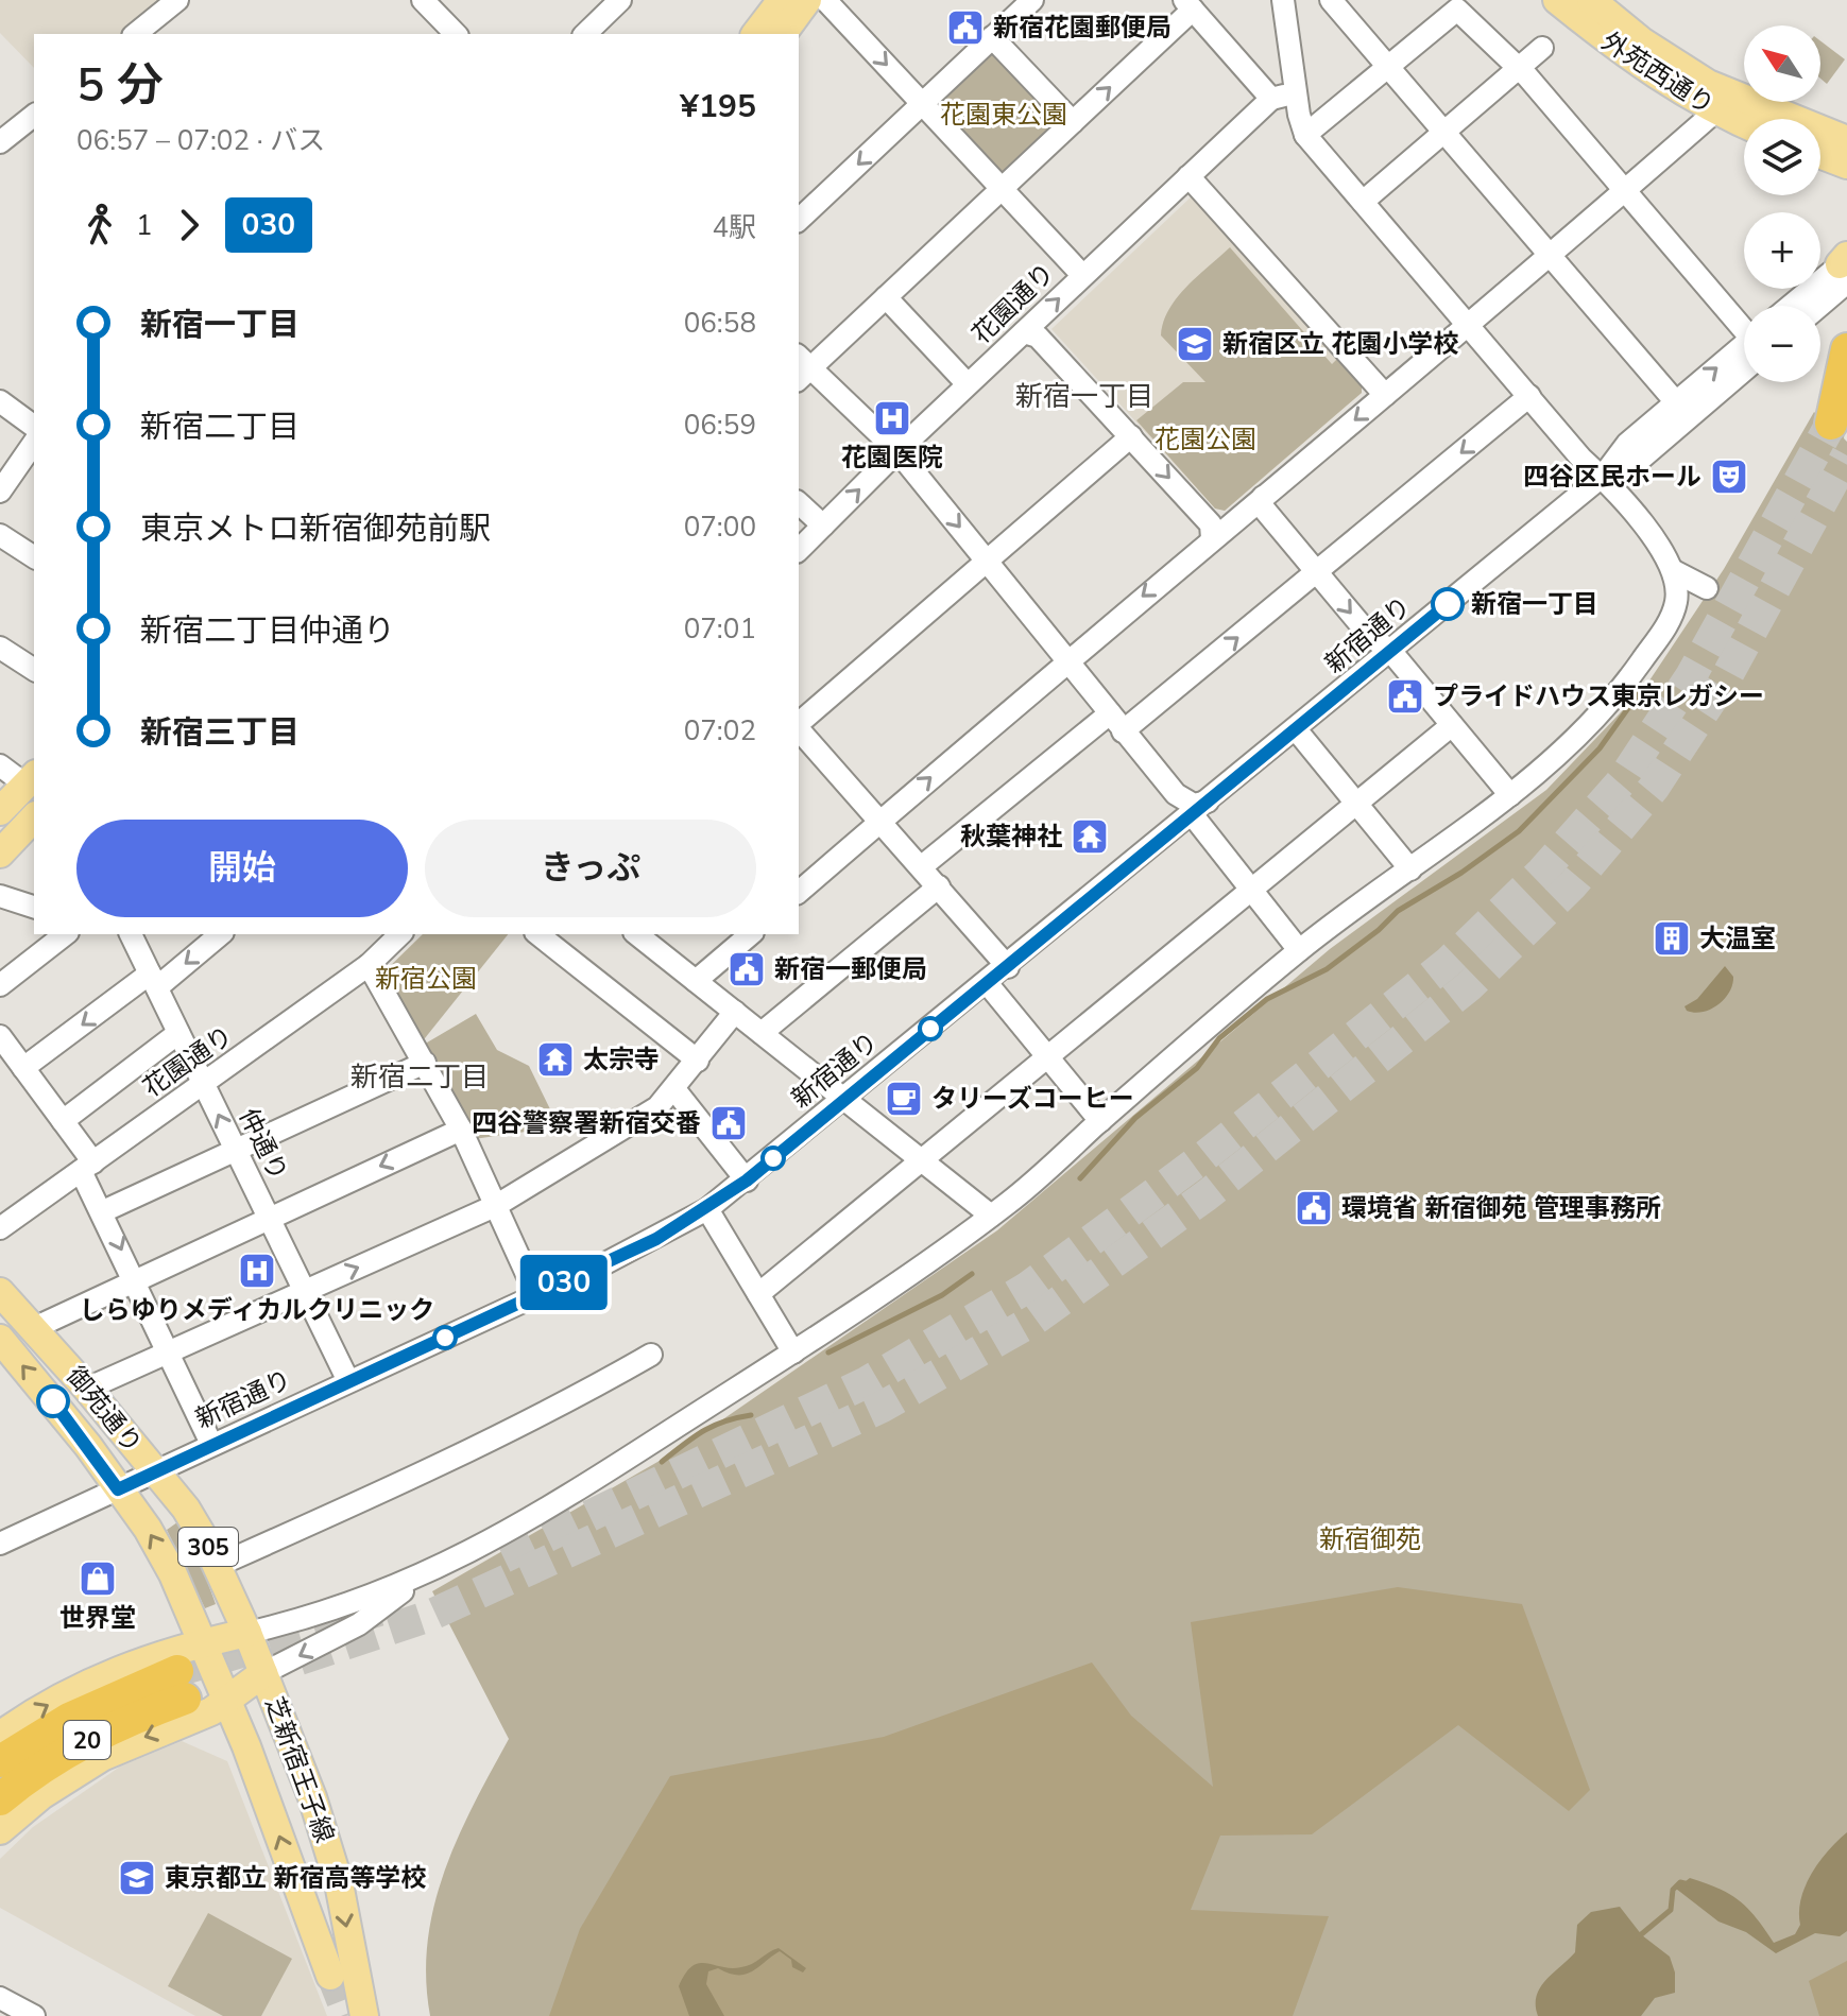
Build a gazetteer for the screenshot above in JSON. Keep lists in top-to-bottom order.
{
  "streets": {
    "highway": ["20"],
    "main road": [
      "外苑西通り",
      "御苑通り",
      "305",
      "芝新宿王子線"
    ],
    "street": ["花園通り", "新宿通り", "仲通り"]
  },
  "crossings": [
    ["花園通り", "仲通り"],
    ["新宿通り", "仲通り"],
    ["新宿通り", "御苑通り"],
    ["御苑通り", "芝新宿王子線"]
  ],
  "districts": ["新宿一丁目", "新宿二丁目"],
  "parks": [
    "花園東公園",
    "花園公園",
    "新宿公園",
    "新宿御苑"
  ],
  "places": {
    "public building": [
      "新宿花園郵便局",
      "プライドハウス東京レガシー",
      "新宿一郵便局",
      "四谷警察署新宿交番",
      "環境省 新宿御苑 管理事務所"
    ],
    "school or university": ["新宿区立 花園小学校", "東京都立 新宿高等学校"],
    "hospital": ["花園医院", "しらゆりメディカルクリニック"],
    "theatre": ["四谷区民ホール"],
    "other": ["新宿一丁目"],
    "temple": ["秋葉神社", "太宗寺"],
    "building": ["大温室"],
    "cafe": ["タリーズコーヒー"],
    "shop": ["世界堂"]
  },
  "lines": ["bus line 030"],
  "north": "top left",
  "page": {
    "on_map": "030",
    "map_buttons": ["+", "−"],
    "heading": ["5 分", "06:57 – 07:02 · バス", "¥195"],
    "legs": ["1", "030", "4駅"],
    "list": [
      {
        "name": "新宿一丁目",
        "value": "06:58"
      },
      {
        "name": "新宿二丁目",
        "value": "06:59"
      },
      {
        "name": "東京メトロ新宿御苑前駅",
        "value": "07:00"
      },
      {
        "name": "新宿二丁目仲通り",
        "value": "07:01"
      },
      {
        "name": "新宿三丁目",
        "value": "07:02"
      }
    ],
    "buttons": ["開始", "きっぷ"]
  }
}
